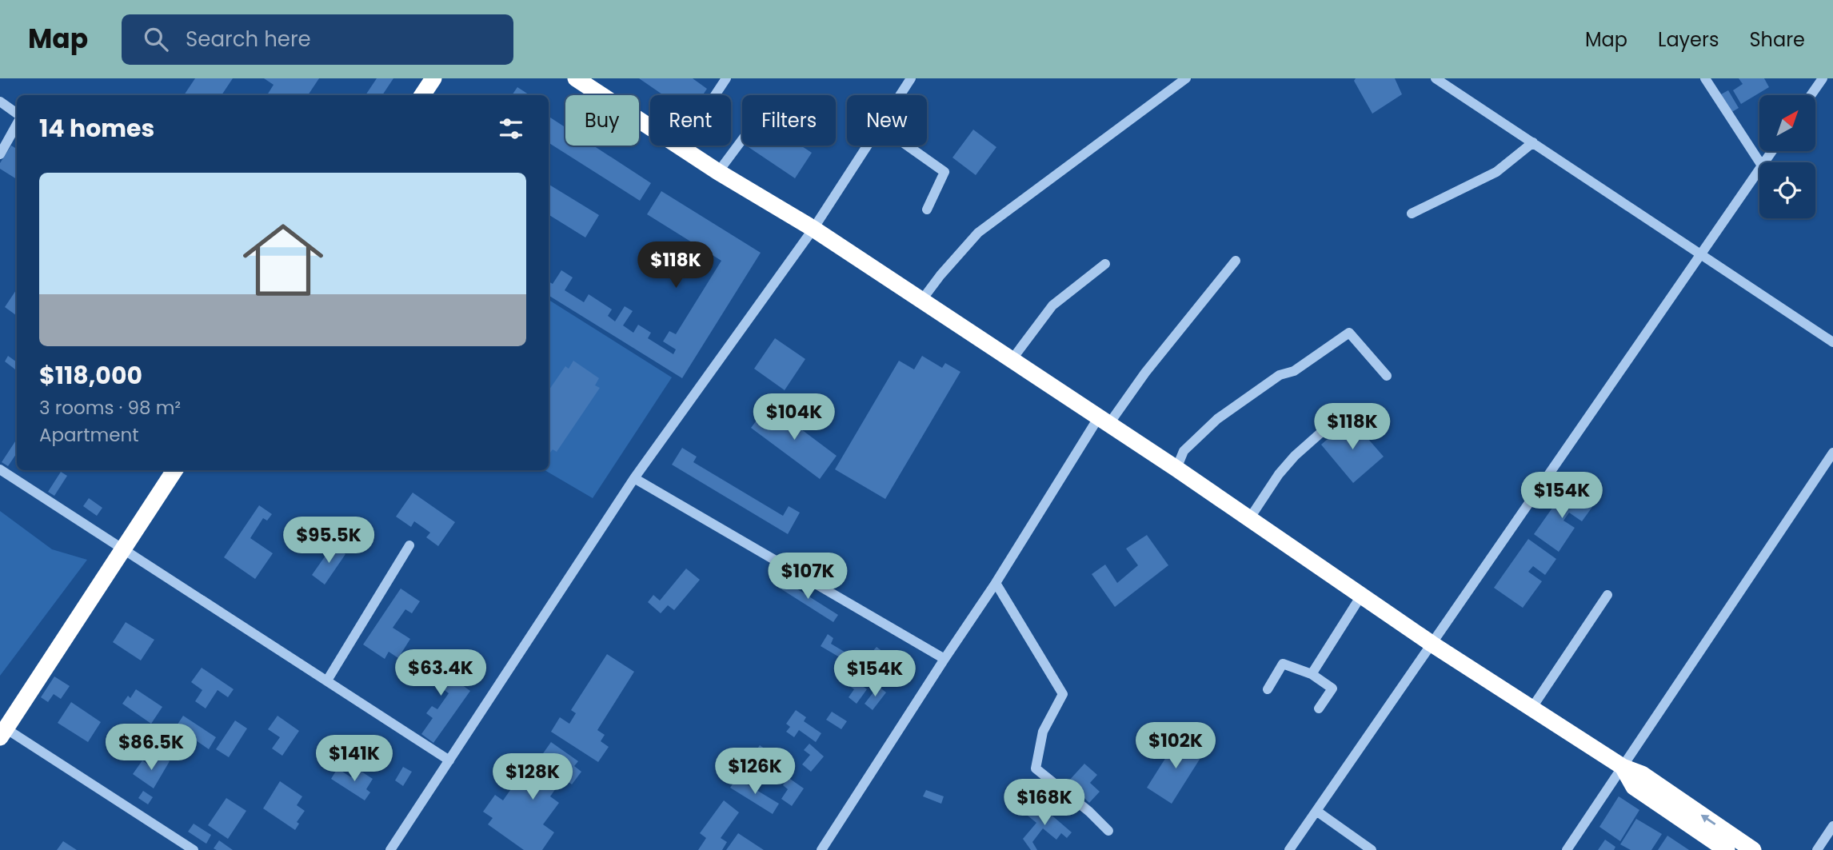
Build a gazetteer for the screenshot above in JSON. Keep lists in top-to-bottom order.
{
  "north": "top right",
  "page": {
    "header": "Map",
    "search": "Search here",
    "nav": ["Map", "Layers", "Share"],
    "chip": [
      "Buy",
      "Rent",
      "Filters",
      "New"
    ],
    "heading": "14 homes",
    "list": [
      {
        "name": "$118,000",
        "note": "3 rooms · 98 m² · Apartment"
      }
    ],
    "price": [
      "$118K",
      "$104K",
      "$118K",
      "$154K",
      "$95.5K",
      "$107K",
      "$63.4K",
      "$154K",
      "$102K",
      "$86.5K",
      "$141K",
      "$126K",
      "$128K",
      "$168K"
    ]
  }
}
